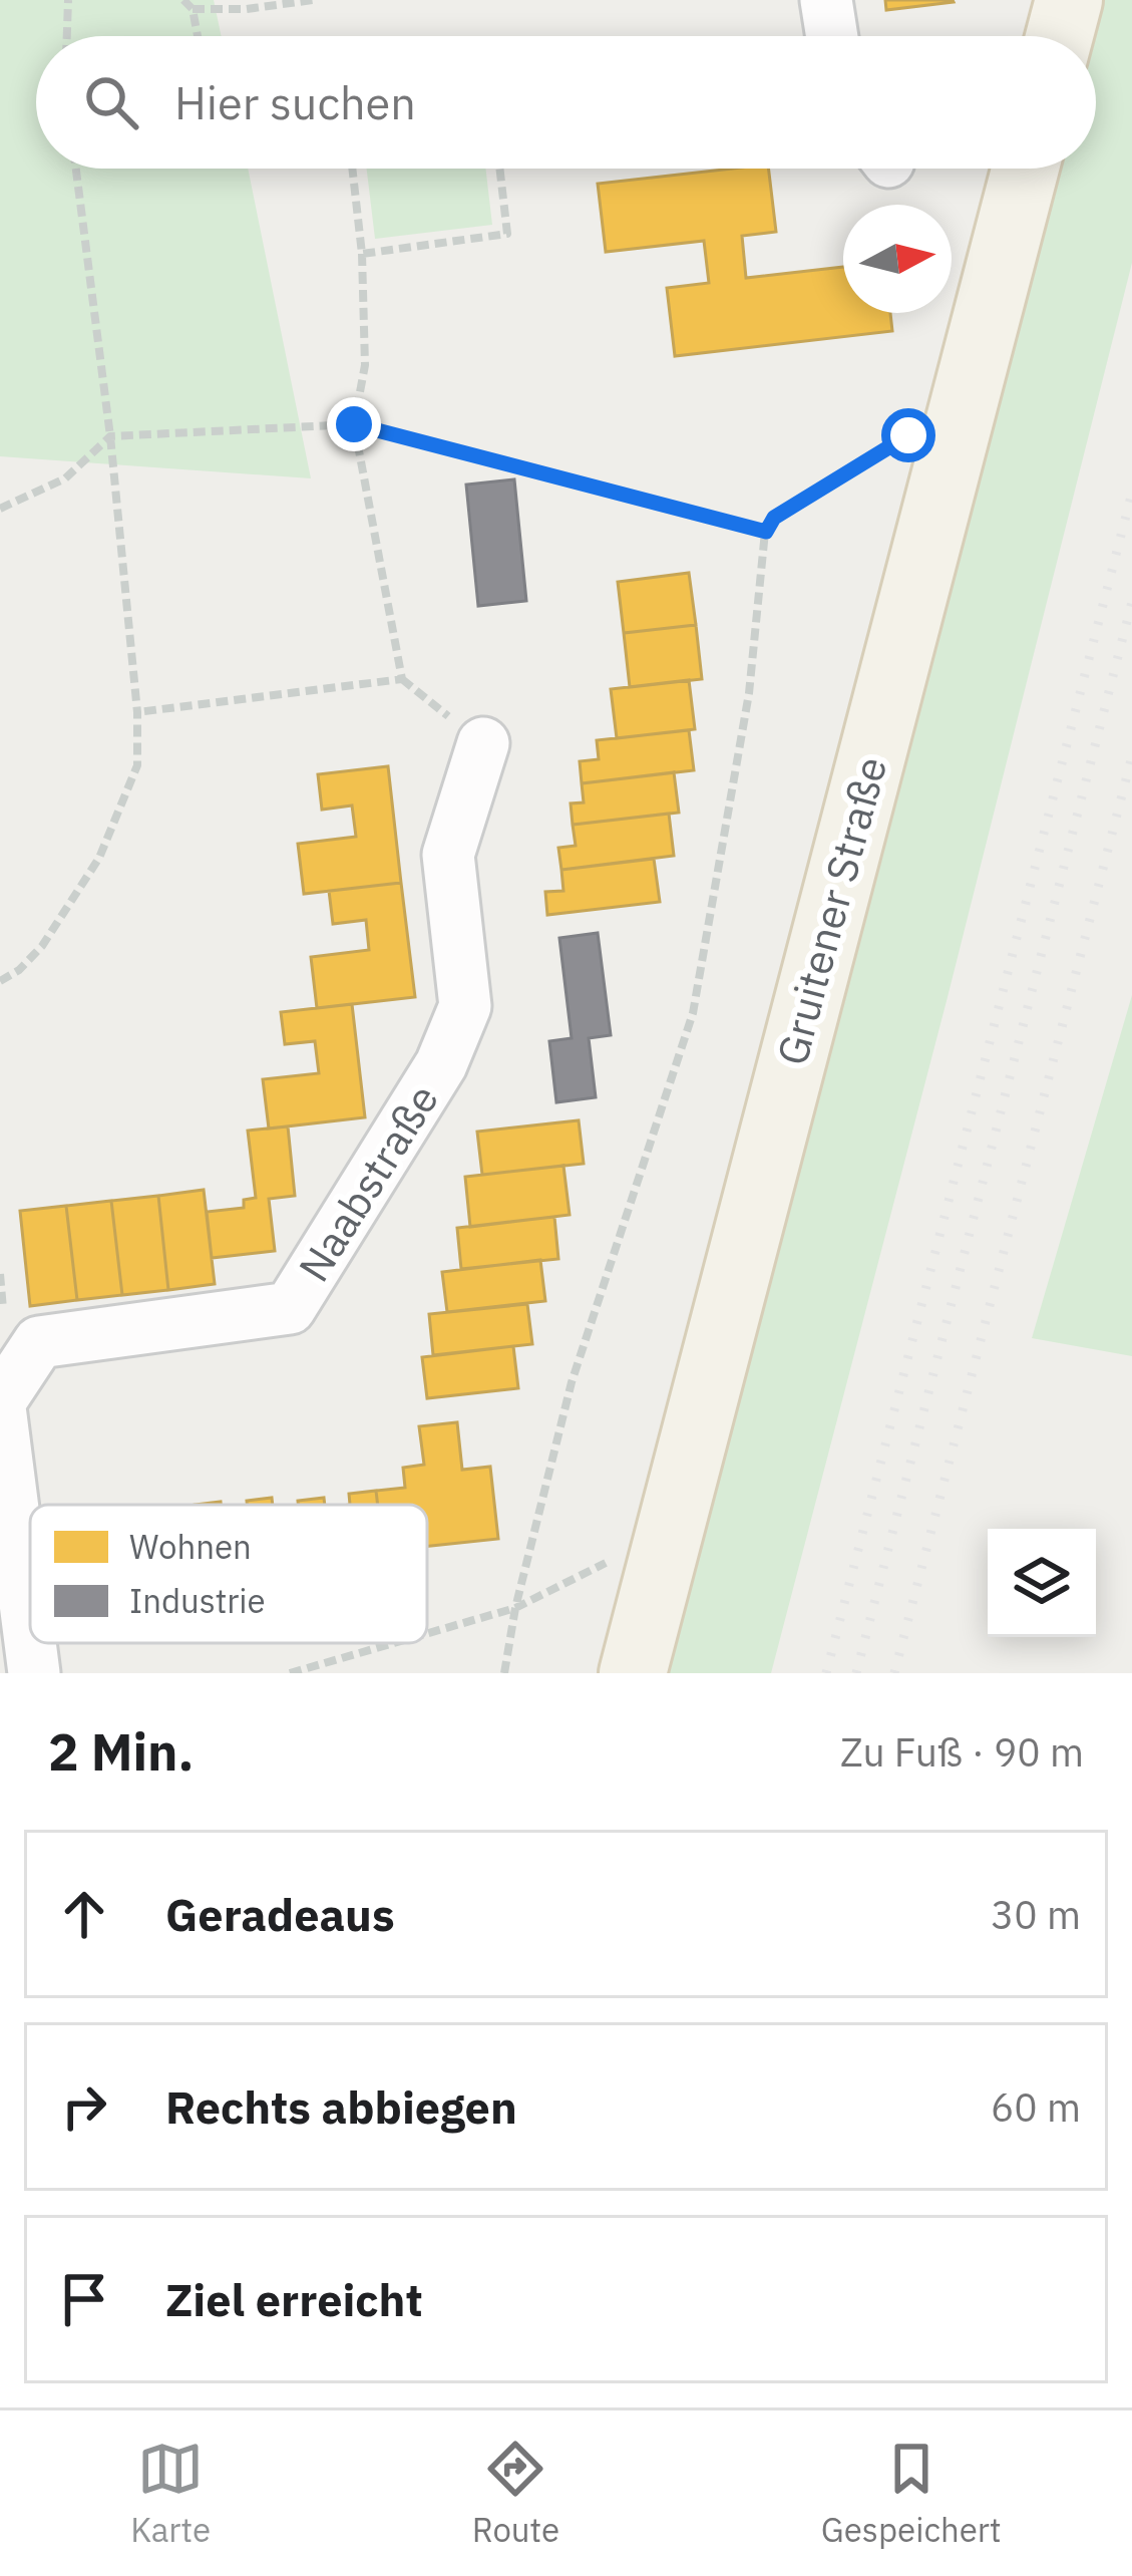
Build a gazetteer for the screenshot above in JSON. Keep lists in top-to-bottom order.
{
  "streets": {
    "main road": ["Gruitener Straße"],
    "street": ["Naabstraße"]
  },
  "legend": ["Wohnen", "Industrie"],
  "north": "right",
  "page": {
    "search": "Hier suchen",
    "heading": ["2 Min.", "Zu Fuß · 90 m"],
    "list": [
      ["Geradeaus", "30 m"],
      ["Rechts abbiegen", "60 m"],
      "Ziel erreicht"
    ],
    "nav": ["Karte", "Route", "Gespeichert"]
  }
}
